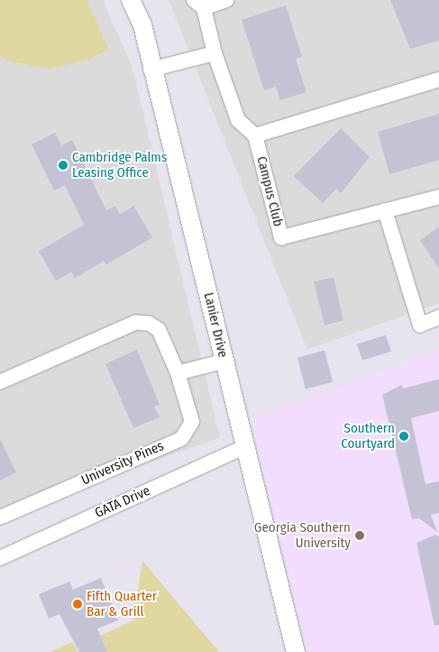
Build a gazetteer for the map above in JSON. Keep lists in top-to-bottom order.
{
  "streets": {
    "street": [
      "Campus Club",
      "Lanier Drive",
      "University Pines",
      "GATA Drive"
    ]
  },
  "crossings": [
    ["Lanier Drive", "GATA Drive"]
  ],
  "places": [
    "Cambridge Palms Leasing Office",
    "Southern Courtyard",
    "Georgia Southern University",
    "Fifth Quarter Bar & Grill"
  ]
}
